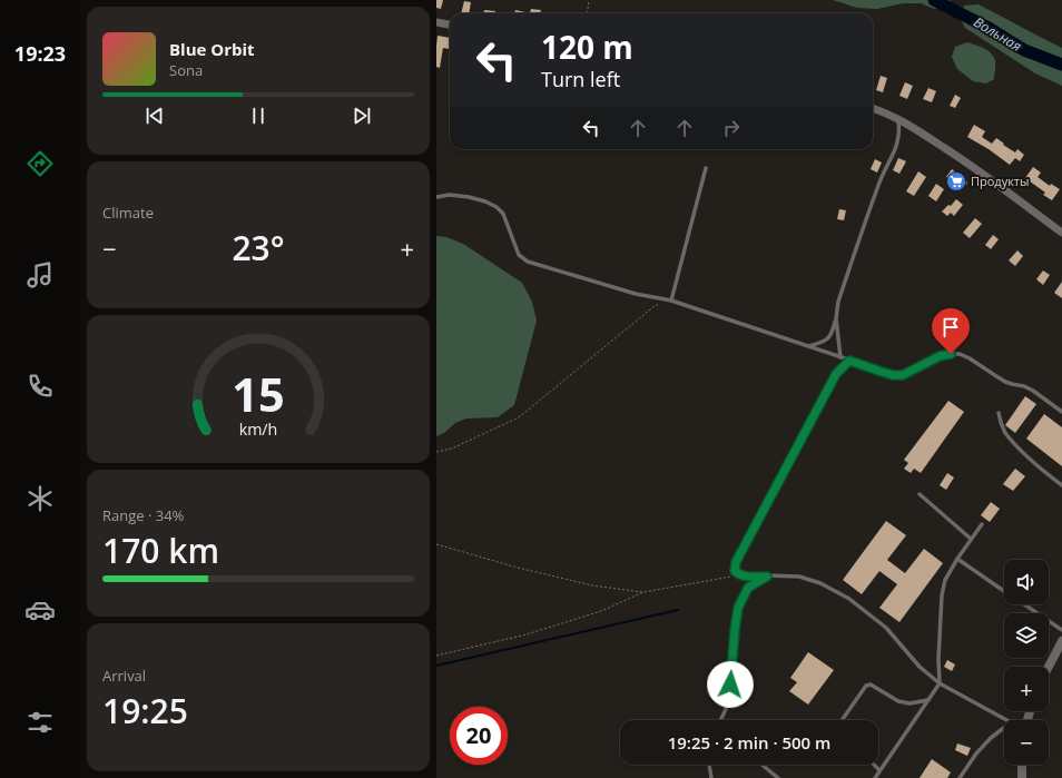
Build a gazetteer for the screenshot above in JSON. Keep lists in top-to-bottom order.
{
  "water": ["Вольная"],
  "places": {
    "supermarket": ["Продукты"]
  },
  "page": {
    "tabs": "19:23",
    "turn": ["120 m", "Turn left"],
    "song": ["Blue Orbit", "Sona"],
    "tile": [
      "Climate",
      ["Range · 34%", "170 km"],
      ["Arrival", "19:25"]
    ],
    "heat": ["−", "23°", "+"],
    "map_buttons": ["+", "−"],
    "limit": "20",
    "trip": "19:25 · 2 min · 500 m",
    "gauge": ["15", "km/h"]
  }
}
